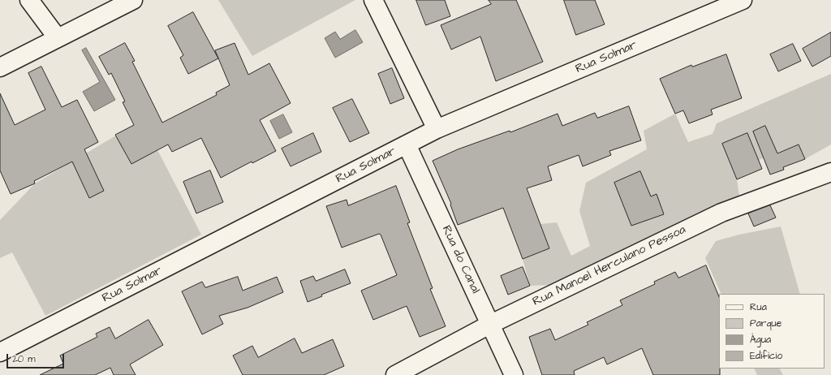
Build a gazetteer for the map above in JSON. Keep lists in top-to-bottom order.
{
  "streets": {
    "street": ["Rua Solmar", "Rua do Canal", "Rua Manoel Herculano Pessoa"]
  },
  "crossings": [
    ["Rua Solmar", "Rua do Canal"],
    ["Rua do Canal", "Rua Manoel Herculano Pessoa"]
  ],
  "legend": [
    "Rua",
    "Parque",
    "Água",
    "Edifício"
  ],
  "scale_bar": "20 m"
}
